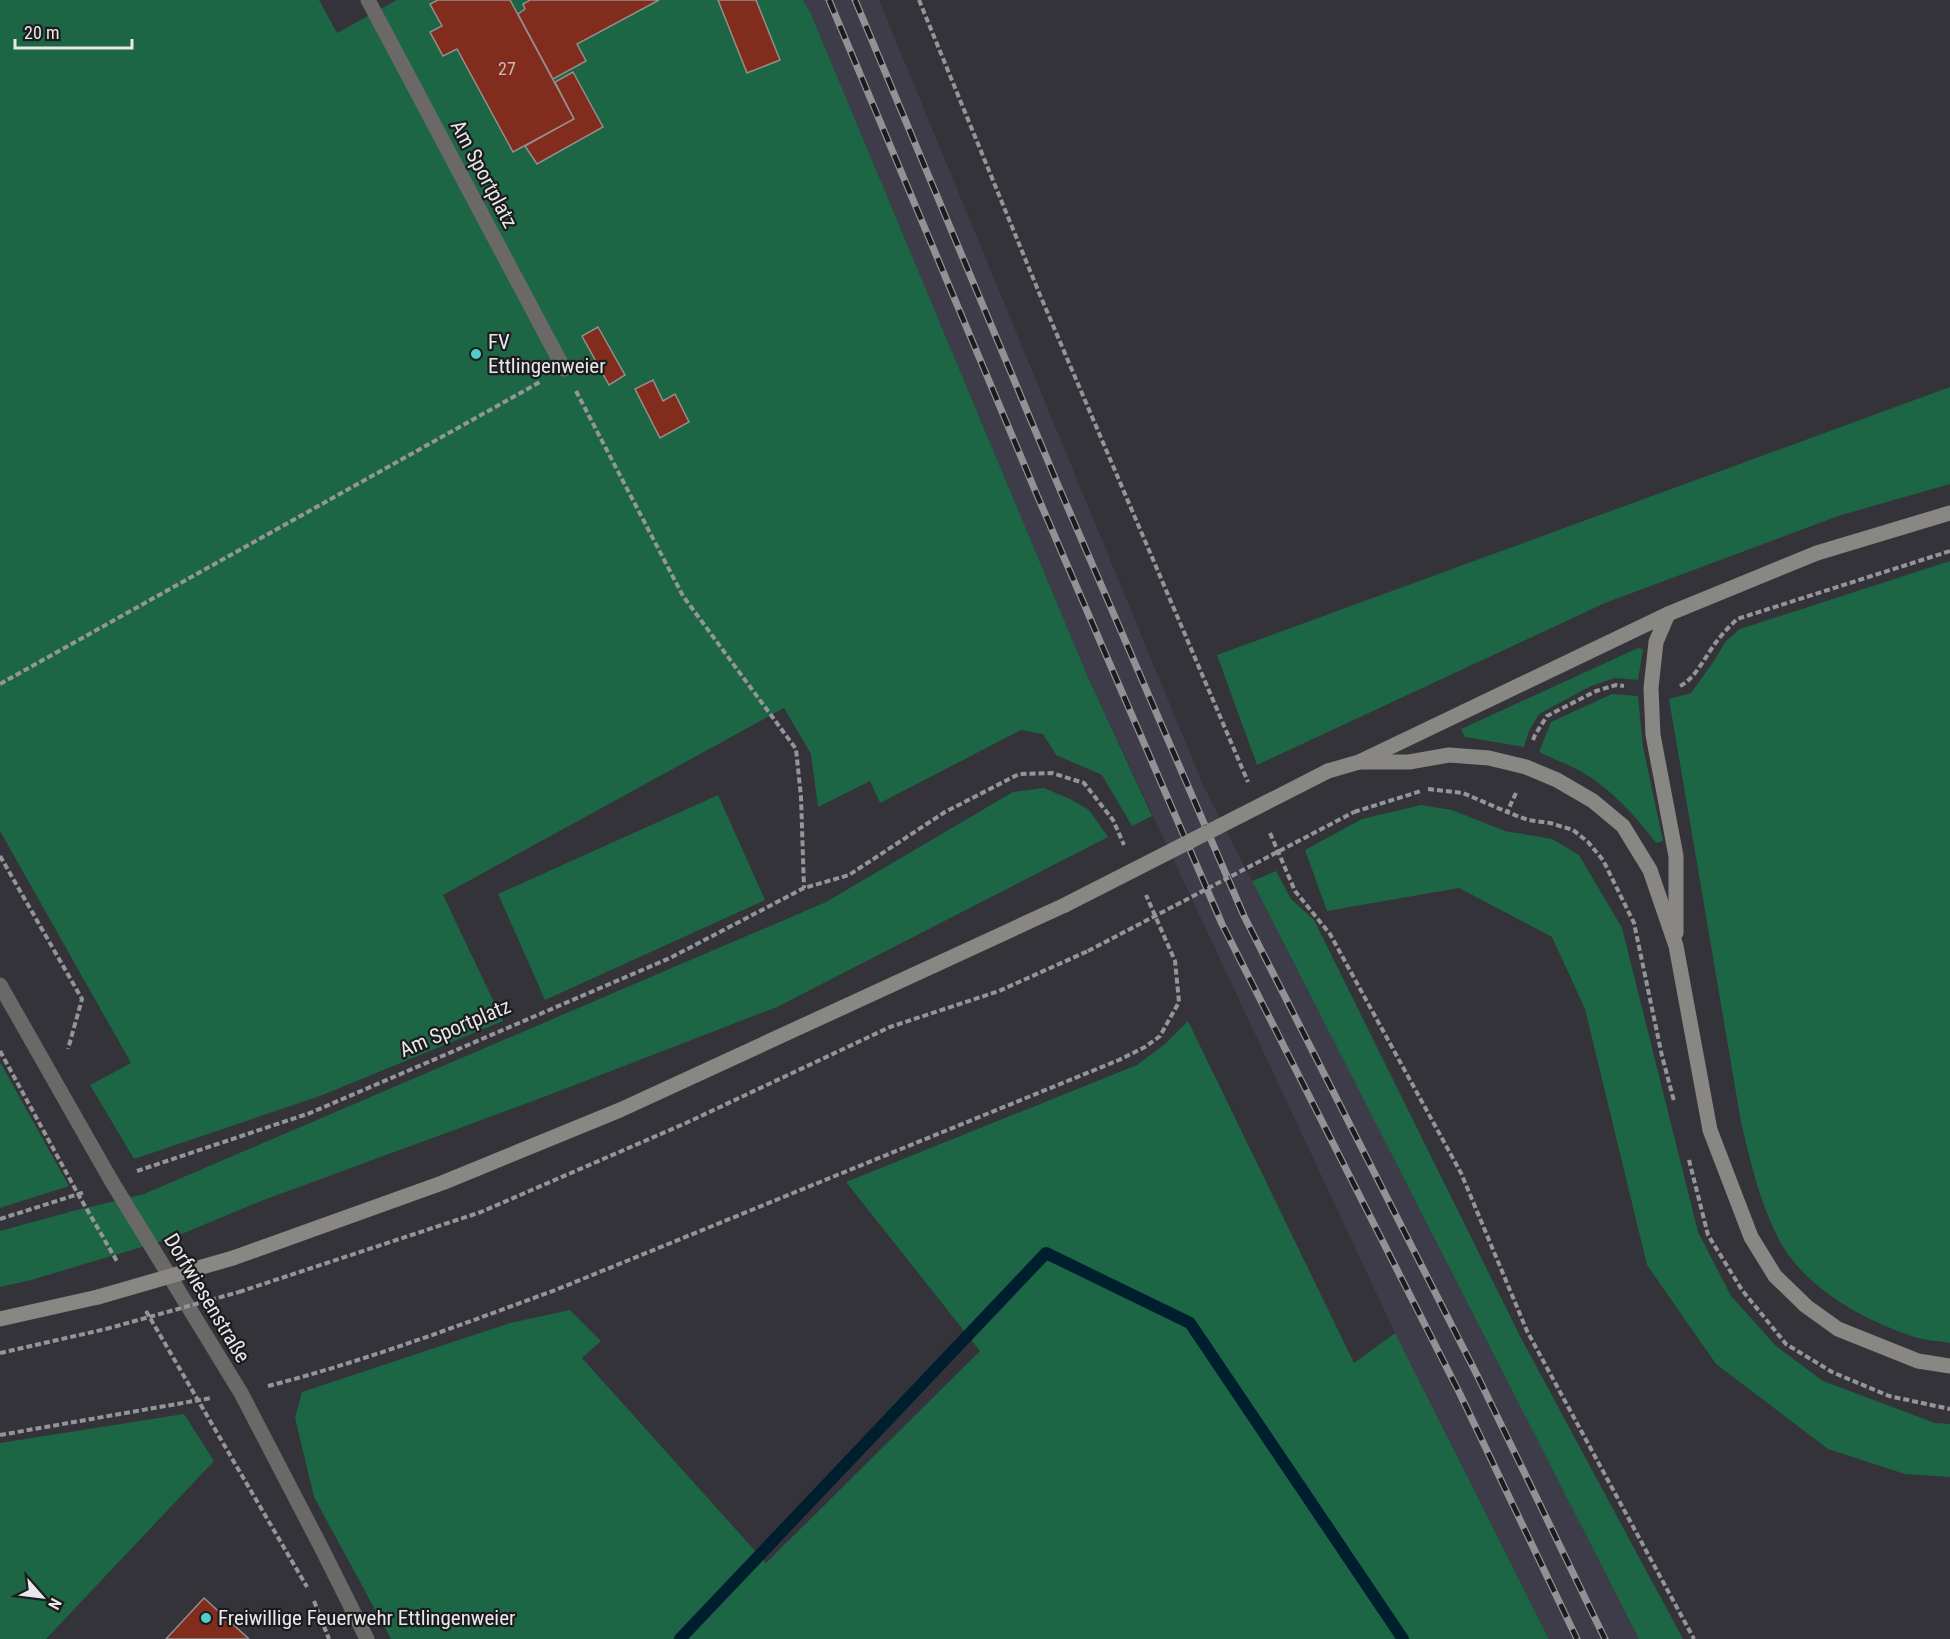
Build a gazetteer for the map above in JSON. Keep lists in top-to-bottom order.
{
  "streets": {
    "street": ["Am Sportplatz", "Dorfwiesenstraße"]
  },
  "crossings": [
    ["Am Sportplatz", "Dorfwiesenstraße"]
  ],
  "places": ["FV Ettlingenweier", "Freiwillige Feuerwehr Ettlingenweier"],
  "house_numbers": ["27"],
  "scale_bar": "20 m",
  "north": "bottom right"
}
